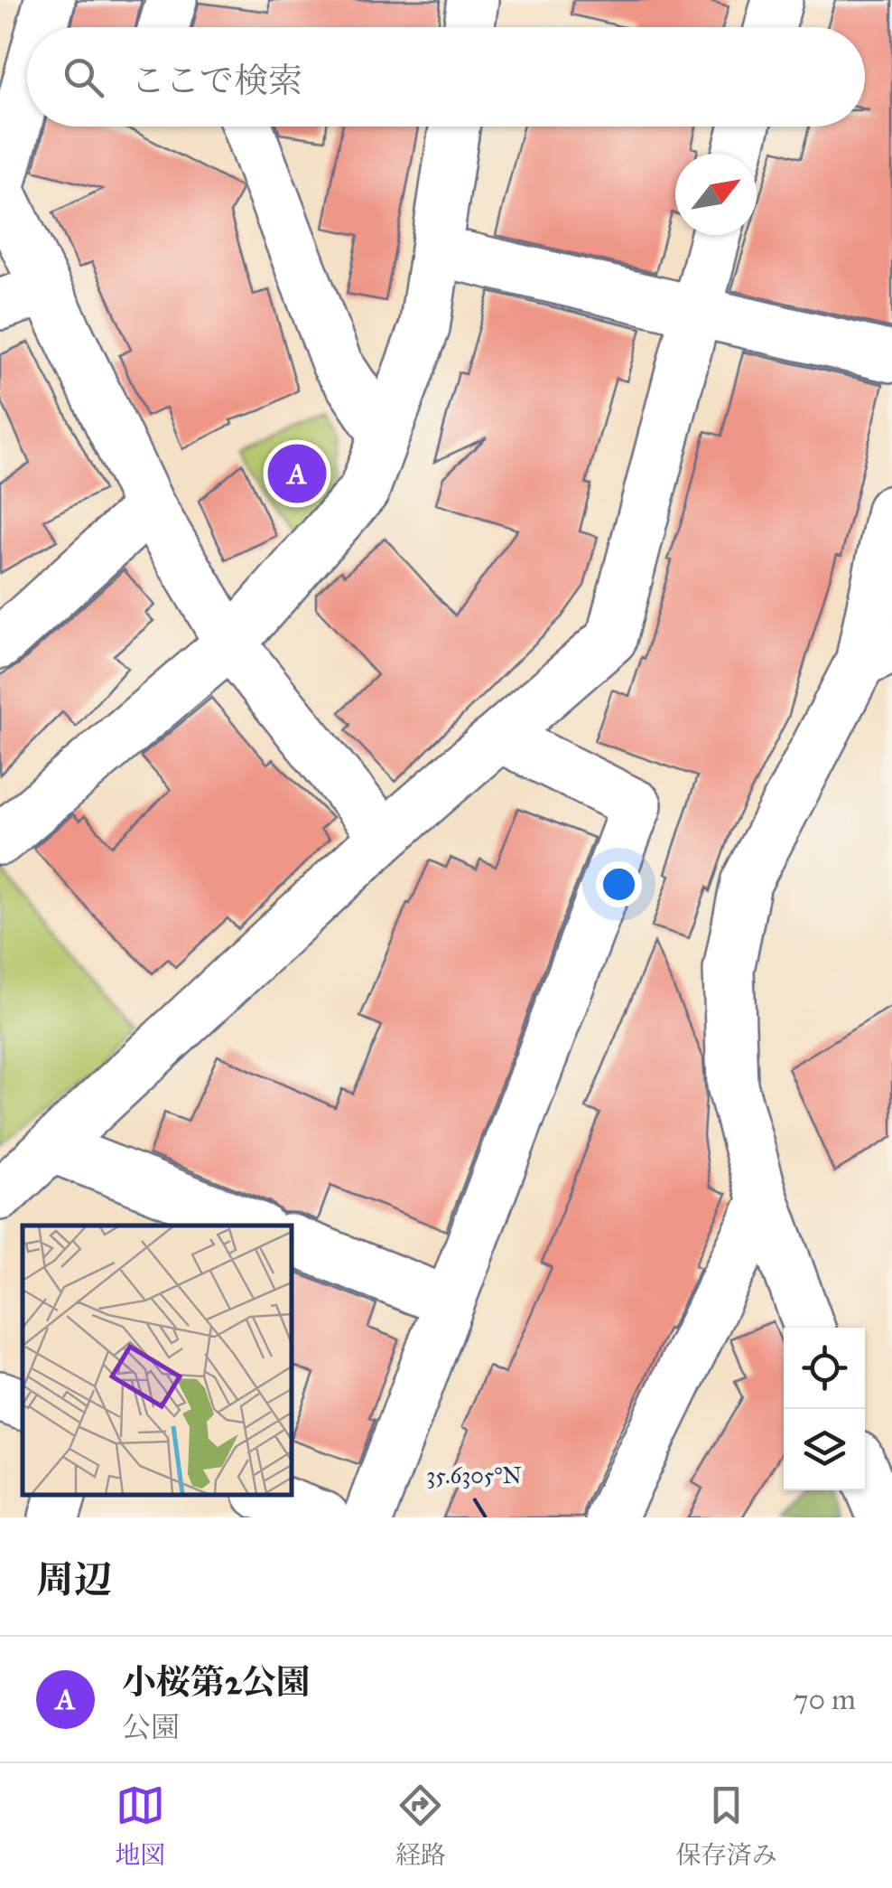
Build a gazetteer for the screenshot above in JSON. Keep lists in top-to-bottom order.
{
  "north": "top right",
  "page": {
    "search": "ここで検索",
    "pins": "A",
    "heading": "周辺",
    "list": [
      {
        "mark": "A",
        "name": "小桜第2公園",
        "note": "公園",
        "value": "70 m"
      }
    ],
    "nav": ["地図", "経路", "保存済み"]
  },
  "coordinates": ["35.6305°N"]
}
